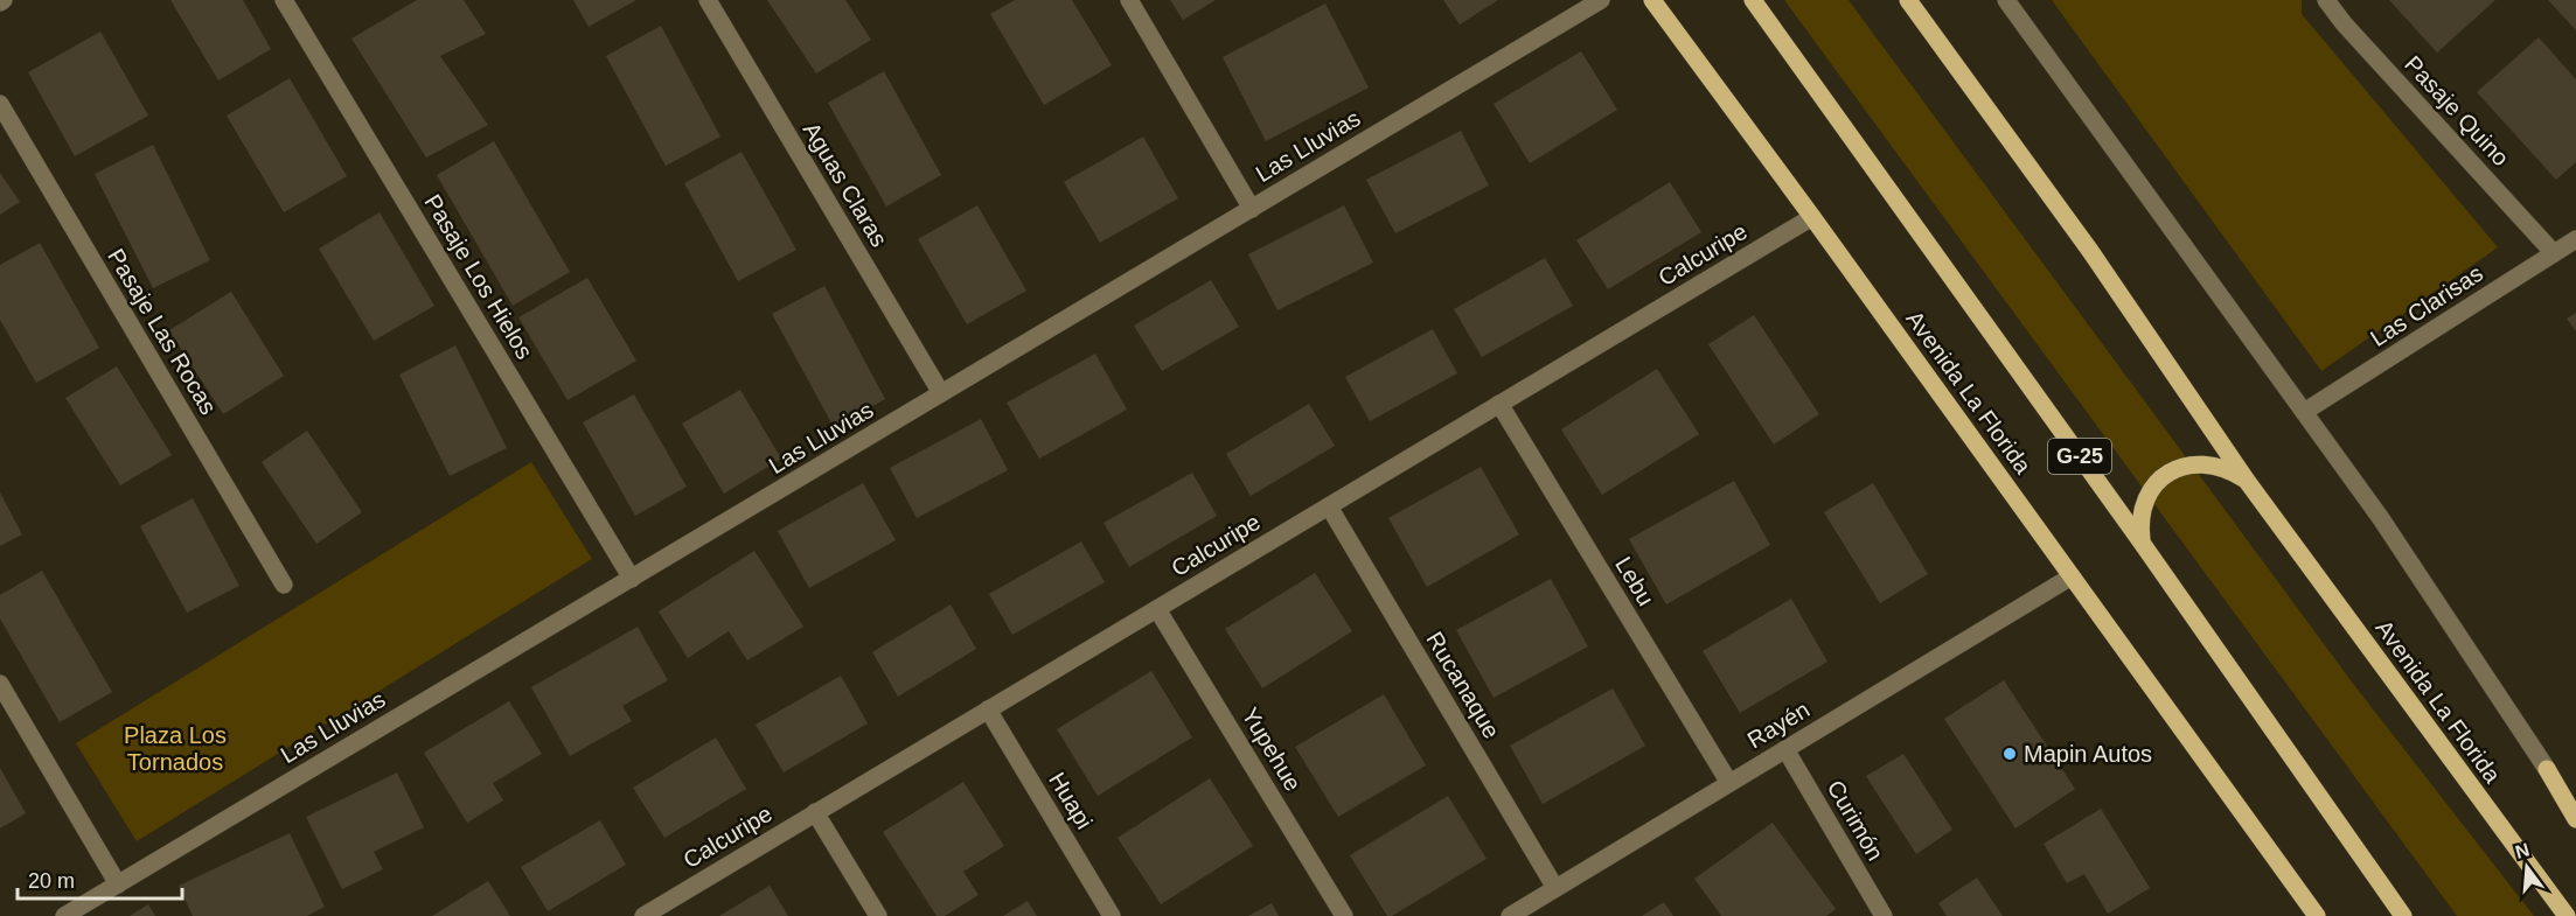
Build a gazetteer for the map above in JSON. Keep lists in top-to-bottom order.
{
  "streets": {
    "main road": ["Avenida La Florida", "G-25"],
    "street": [
      "Pasaje Quino",
      "Las Lluvias",
      "Aguas Claras",
      "Calcuripe",
      "Pasaje Los Hielos",
      "Las Clarisas",
      "Pasaje Las Rocas",
      "Lebu",
      "Rucanaque",
      "Rayén",
      "Yupehue",
      "Huapi",
      "Curimón"
    ]
  },
  "crossings": [
    ["Pasaje Quino", "Las Clarisas"],
    ["Las Lluvias", "Aguas Claras"],
    ["Las Lluvias", "Pasaje Los Hielos"],
    ["Calcuripe", "Avenida La Florida"],
    ["Calcuripe", "Lebu"],
    ["Calcuripe", "Rucanaque"],
    ["Calcuripe", "Yupehue"],
    ["Calcuripe", "Huapi"],
    ["Avenida La Florida", "Rayén"],
    ["Lebu", "Rayén"],
    ["Rucanaque", "Rayén"],
    ["Rayén", "Curimón"]
  ],
  "parks": ["Plaza Los Tornados"],
  "places": ["Mapin Autos"],
  "scale_bar": "20 m",
  "north": "top"
}
